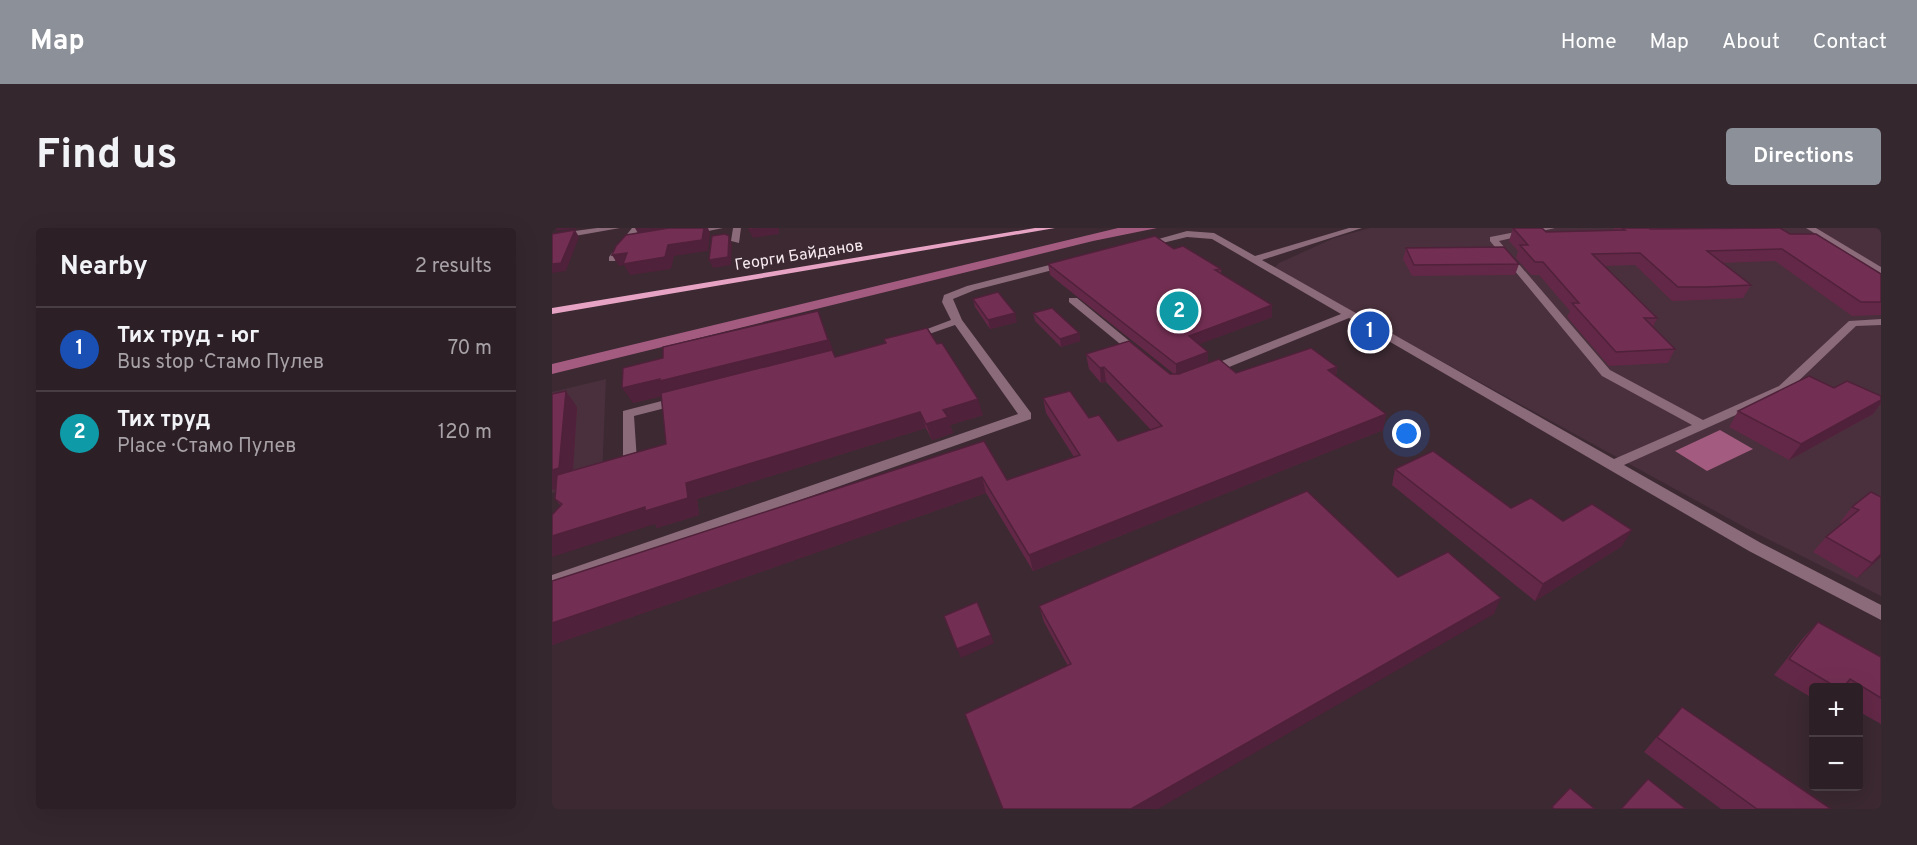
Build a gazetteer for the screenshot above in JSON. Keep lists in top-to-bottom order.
{
  "streets": {
    "main road": ["Георги Байданов"]
  },
  "page": {
    "header": "Map",
    "nav": [
      "Home",
      "Map",
      "About",
      "Contact"
    ],
    "buttons": "Directions",
    "title": "Find us",
    "heading": ["Nearby", "2 results"],
    "pins": ["2", "1"],
    "list": [
      {
        "mark": "1",
        "name": "Тих труд - юг",
        "note": "Bus stop · Стамо Пулев",
        "value": "70 m"
      },
      {
        "mark": "2",
        "name": "Тих труд",
        "note": "Place · Стамо Пулев",
        "value": "120 m"
      }
    ],
    "map_buttons": ["+", "−"]
  }
}
